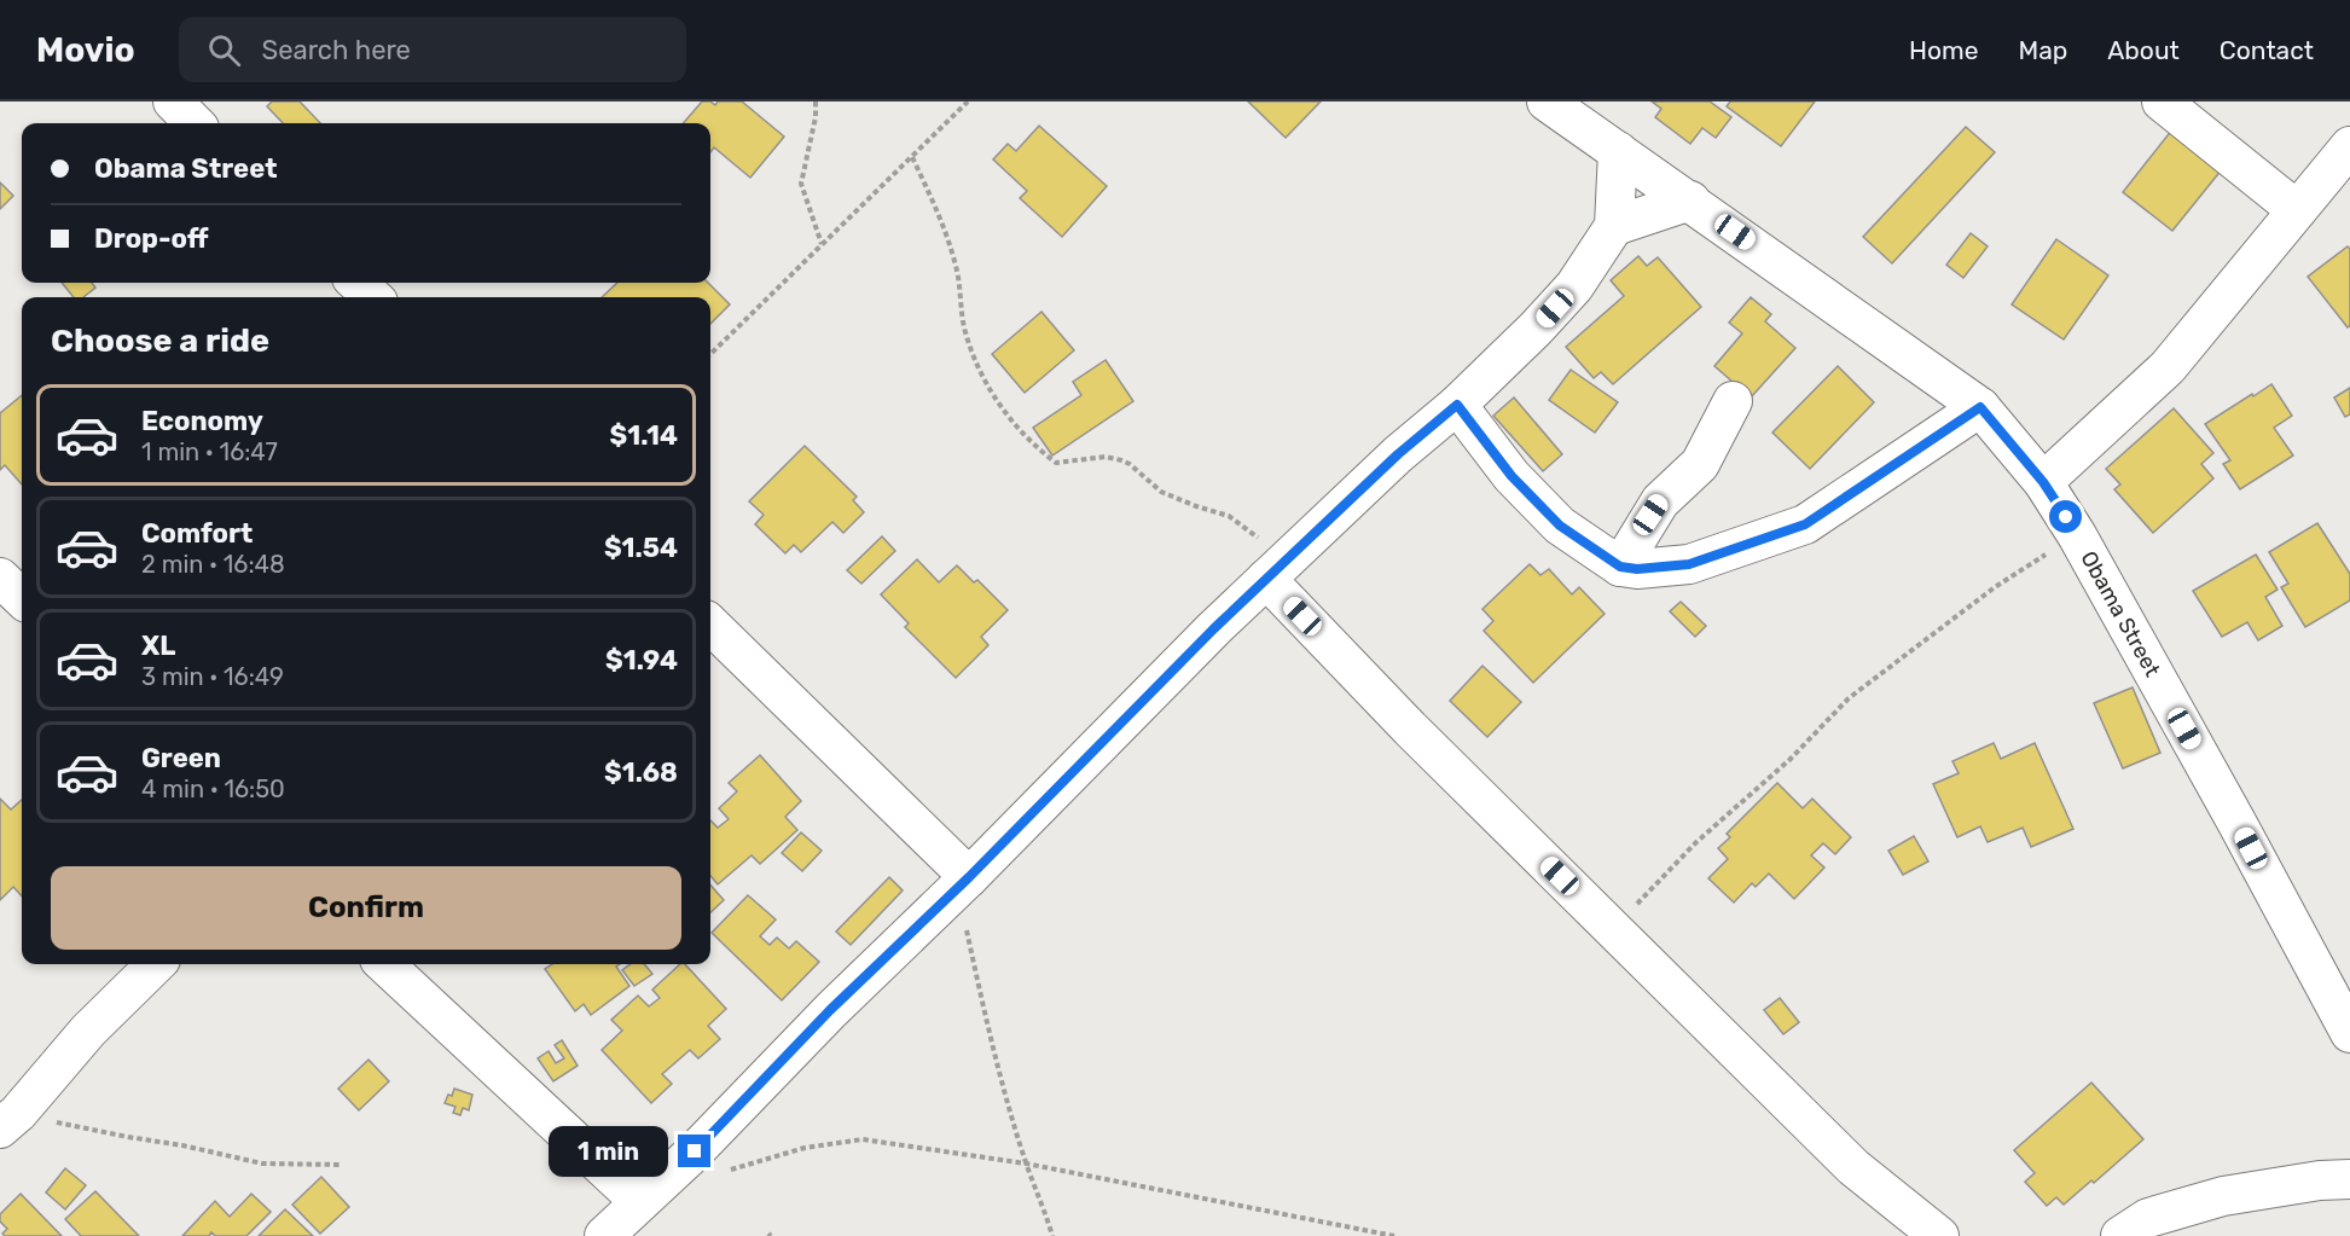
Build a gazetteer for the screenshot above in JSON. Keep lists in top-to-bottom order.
{
  "streets": {
    "street": ["Obama Street"]
  },
  "page": {
    "header": "Movio",
    "search": "Search here",
    "nav": [
      "Home",
      "Map",
      "About",
      "Contact"
    ],
    "banner": ["Obama Street", "Drop-off"],
    "heading": "Choose a ride",
    "list": [
      {
        "name": "Economy",
        "note": "1 min · 16:47",
        "value": "$1.14"
      },
      {
        "name": "Comfort",
        "note": "2 min · 16:48",
        "value": "$1.54"
      },
      {
        "name": "XL",
        "note": "3 min · 16:49",
        "value": "$1.94"
      },
      {
        "name": "Green",
        "note": "4 min · 16:50",
        "value": "$1.68"
      }
    ],
    "buttons": "Confirm",
    "bubble": "1 min"
  }
}
